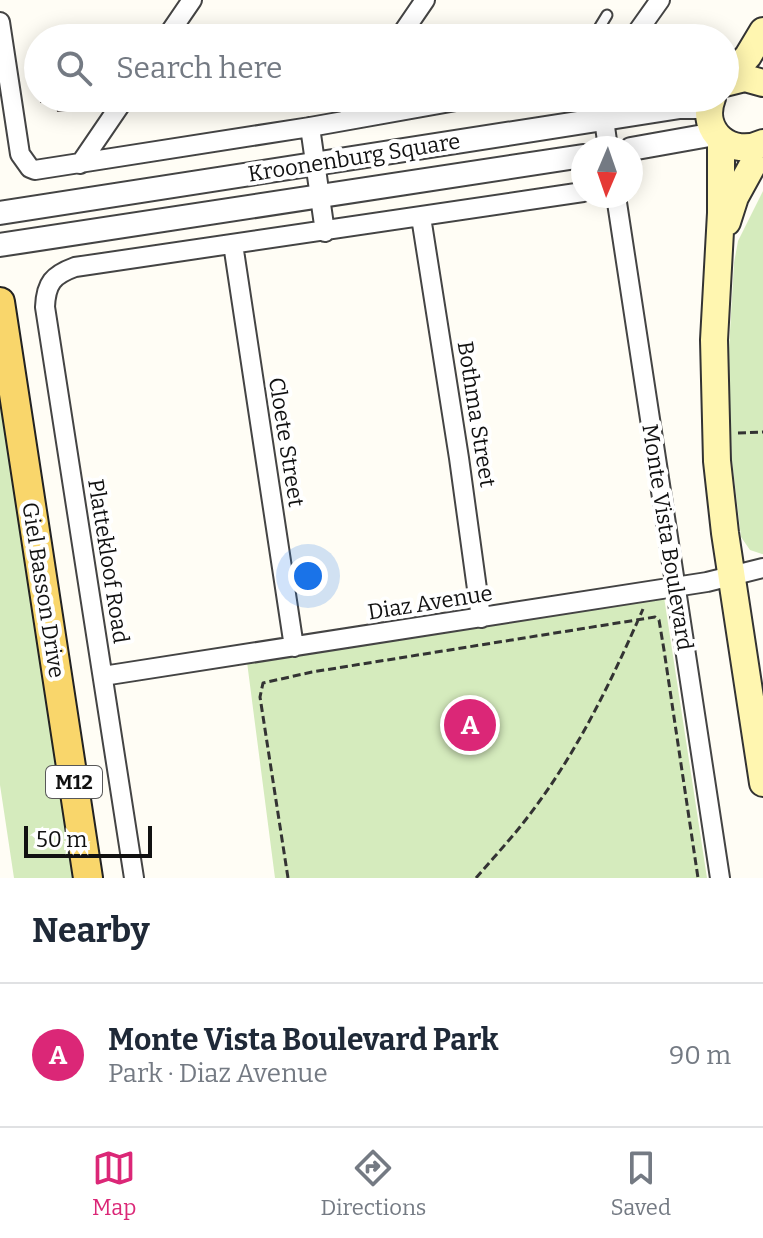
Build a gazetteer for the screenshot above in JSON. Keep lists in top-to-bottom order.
{
  "streets": {
    "main road": ["Giel Basson Drive", "M12"],
    "street": [
      "Kroonenburg Square",
      "Bothma Street",
      "Cloete Street",
      "Monte Vista Boulevard",
      "Plattekloof Road",
      "Diaz Avenue"
    ]
  },
  "crossings": [
    ["Bothma Street", "Diaz Avenue"],
    ["Cloete Street", "Plattekloof Road"],
    ["Cloete Street", "Diaz Avenue"],
    ["Monte Vista Boulevard", "Diaz Avenue"],
    ["Plattekloof Road", "Diaz Avenue"]
  ],
  "scale_bar": "50 m",
  "north": "bottom",
  "page": {
    "search": "Search here",
    "pins": "A",
    "scale": "50 m",
    "heading": "Nearby",
    "list": [
      {
        "mark": "A",
        "name": "Monte Vista Boulevard Park",
        "note": "Park · Diaz Avenue",
        "value": "90 m"
      }
    ],
    "nav": ["Map", "Directions", "Saved"]
  }
}
